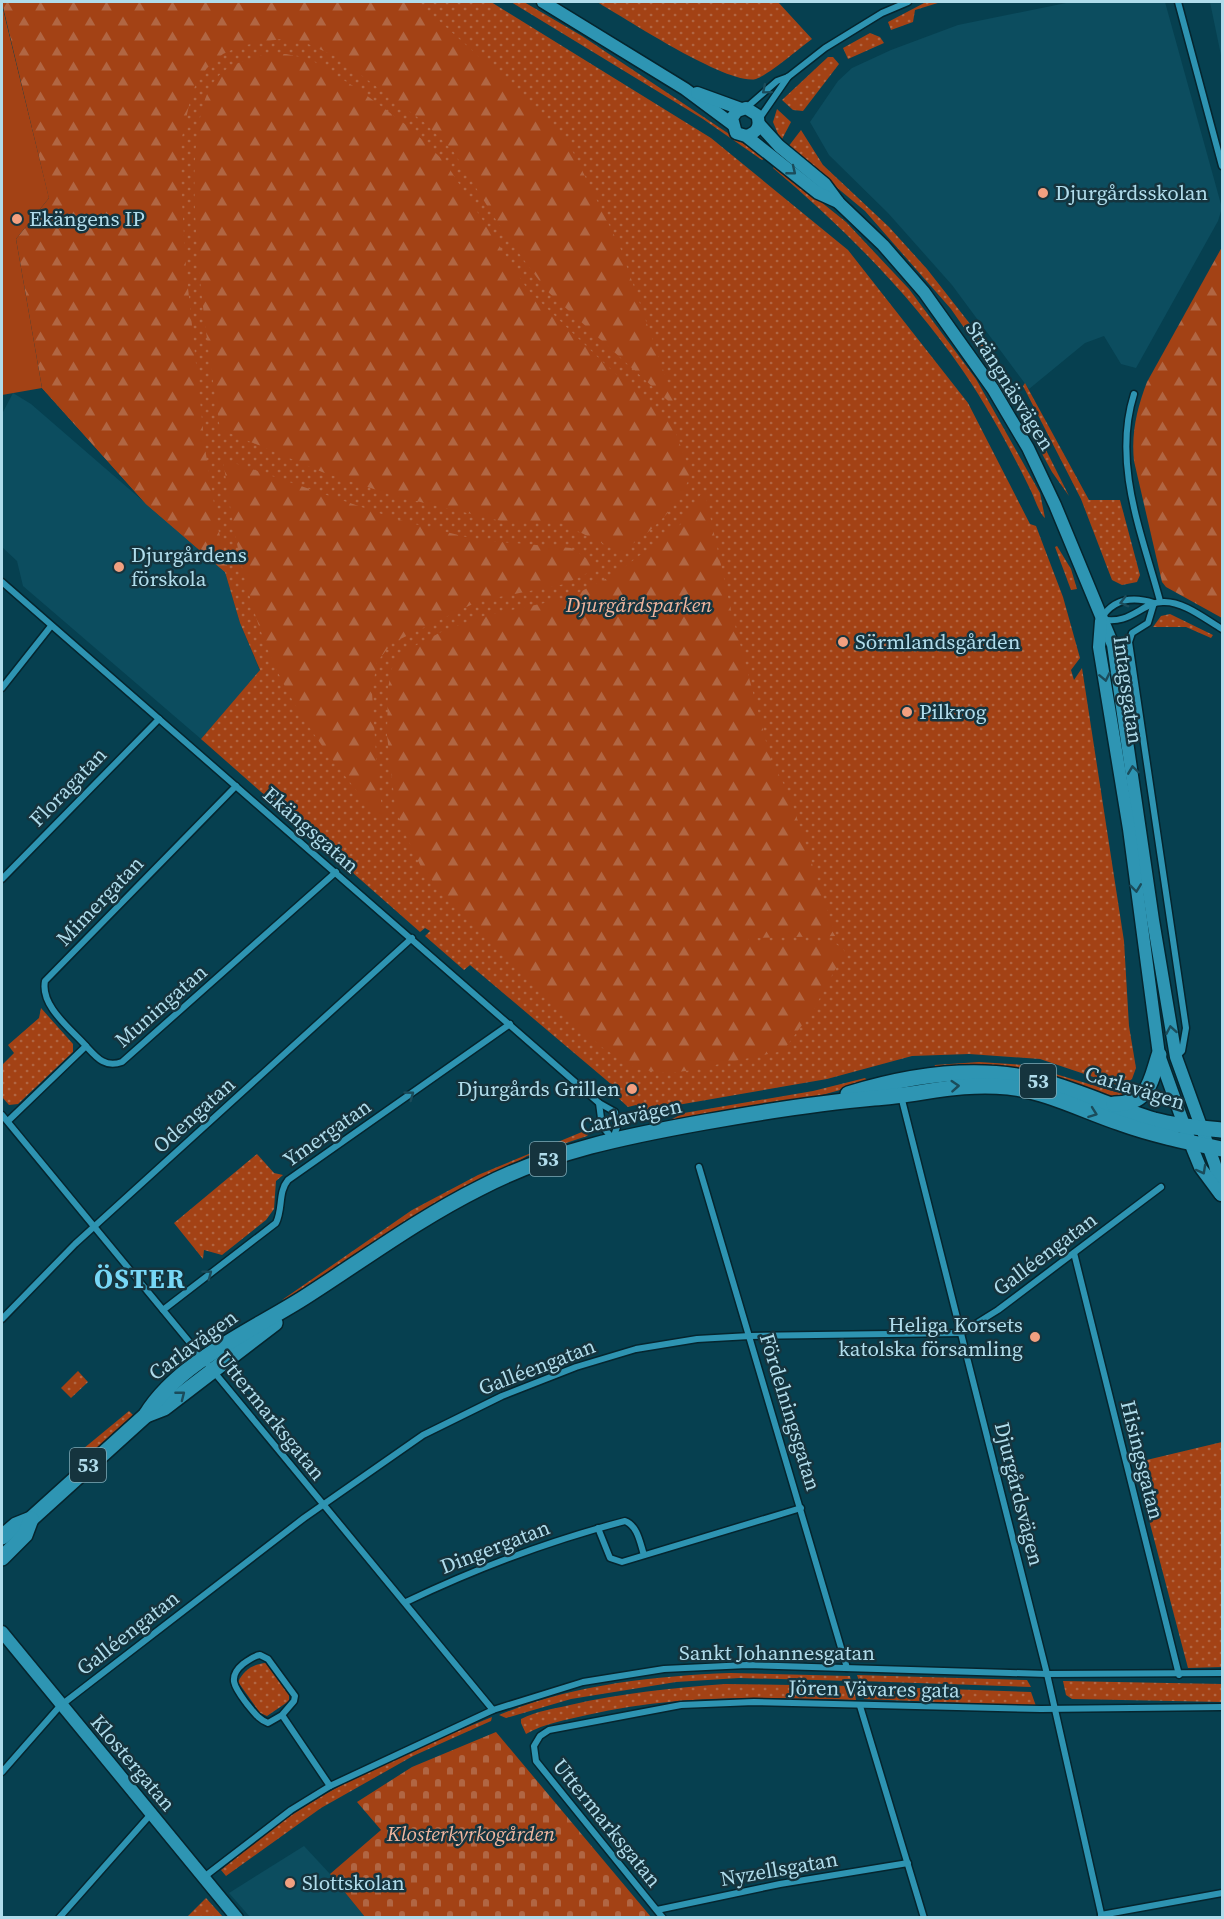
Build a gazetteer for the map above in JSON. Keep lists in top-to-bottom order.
{
  "streets": {
    "main road": [
      "Strängnäsvägen",
      "Intagsgatan",
      "53",
      "Carlavägen",
      "Klostergatan"
    ],
    "street": [
      "Floragatan",
      "Ekängsgatan",
      "Mimergatan",
      "Muningatan",
      "Odengatan",
      "Ymergatan",
      "Galléengatan",
      "Fördelningsgatan",
      "Uttermarksgatan",
      "Hisingsgatan",
      "Djurgårdsvägen",
      "Dingergatan",
      "Sankt Johannesgatan",
      "Jören Vävares gata",
      "Nyzellsgatan"
    ]
  },
  "crossings": [
    ["Strängnäsvägen", "Intagsgatan"],
    ["Intagsgatan", "Carlavägen"],
    ["Floragatan", "Ekängsgatan"],
    ["Ekängsgatan", "Mimergatan"],
    ["Ekängsgatan", "Muningatan"],
    ["Ekängsgatan", "Carlavägen"],
    ["Ekängsgatan", "Odengatan"],
    ["Ekängsgatan", "Ymergatan"],
    ["Mimergatan", "Muningatan"],
    ["Muningatan", "Uttermarksgatan"],
    ["Carlavägen", "Uttermarksgatan"],
    ["Carlavägen", "Djurgårdsvägen"],
    ["Odengatan", "Uttermarksgatan"],
    ["Ymergatan", "Uttermarksgatan"],
    ["Galléengatan", "Fördelningsgatan"],
    ["Galléengatan", "Uttermarksgatan"],
    ["Galléengatan", "Hisingsgatan"],
    ["Galléengatan", "Djurgårdsvägen"],
    ["Galléengatan", "Klostergatan"],
    ["Fördelningsgatan", "Sankt Johannesgatan"],
    ["Uttermarksgatan", "Dingergatan"],
    ["Uttermarksgatan", "Sankt Johannesgatan"],
    ["Uttermarksgatan", "Jören Vävares gata"],
    ["Uttermarksgatan", "Nyzellsgatan"],
    ["Hisingsgatan", "Sankt Johannesgatan"],
    ["Djurgårdsvägen", "Sankt Johannesgatan"],
    ["Djurgårdsvägen", "Jören Vävares gata"],
    ["Sankt Johannesgatan", "Klostergatan"]
  ],
  "one_way": ["Ymergatan"],
  "districts": ["ÖSTER"],
  "parks": ["Djurgårdsparken", "Klosterkyrkogården"],
  "places": [
    "Djurgårdsskolan",
    "Ekängens IP",
    "Djurgårdens förskola",
    "Sörmlandsgården",
    "Pilkrog",
    "Djurgårds Grillen",
    "Heliga Korsets katolska församling",
    "Slottskolan"
  ]
}
